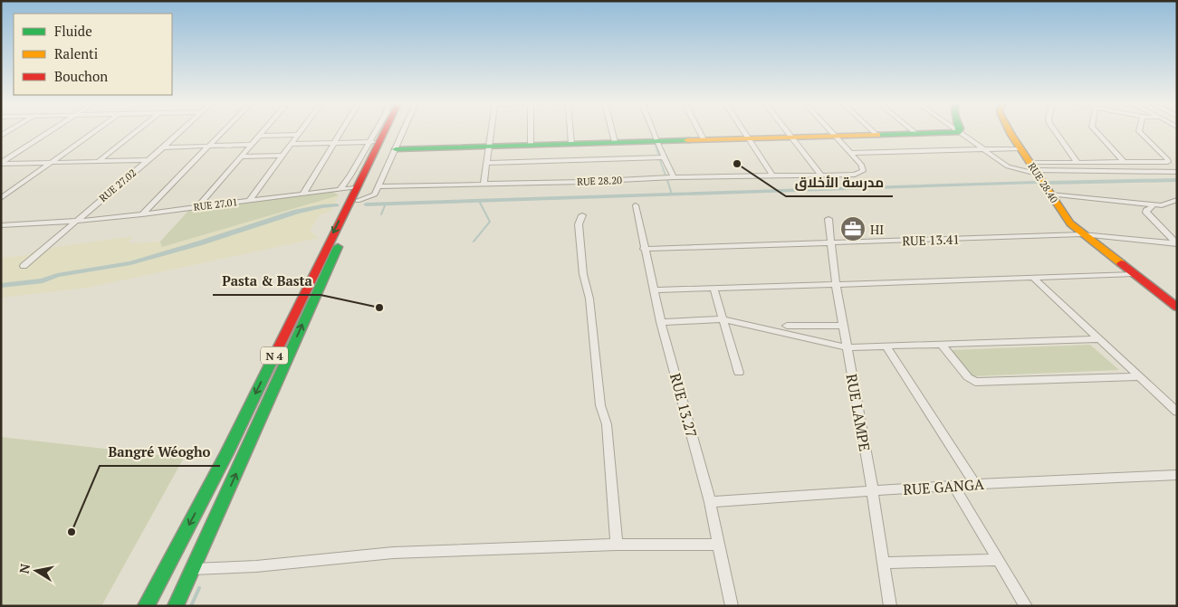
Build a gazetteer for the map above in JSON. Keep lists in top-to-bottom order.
{
  "streets": {
    "main road": ["RUE 28.40", "N 4"],
    "street": [
      "RUE 28.20",
      "RUE 27.02",
      "RUE 27.01",
      "RUE 13.41",
      "RUE 13.27",
      "RUE LAMPE",
      "RUE GANGA"
    ]
  },
  "crossings": [
    ["RUE 28.40", "RUE 13.41"],
    ["RUE 27.02", "RUE 27.01"],
    ["RUE 27.01", "N 4"],
    ["RUE 13.41", "RUE 13.27"],
    ["RUE 13.41", "RUE LAMPE"],
    ["RUE 13.27", "RUE GANGA"],
    ["RUE LAMPE", "RUE GANGA"]
  ],
  "places": {
    "other": ["مدرسة الأخلاق", "Pasta & Basta", "Bangré Wéogho"],
    "office": ["HI"]
  },
  "legend": ["Fluide", "Ralenti", "Bouchon"],
  "north": "left"
}
